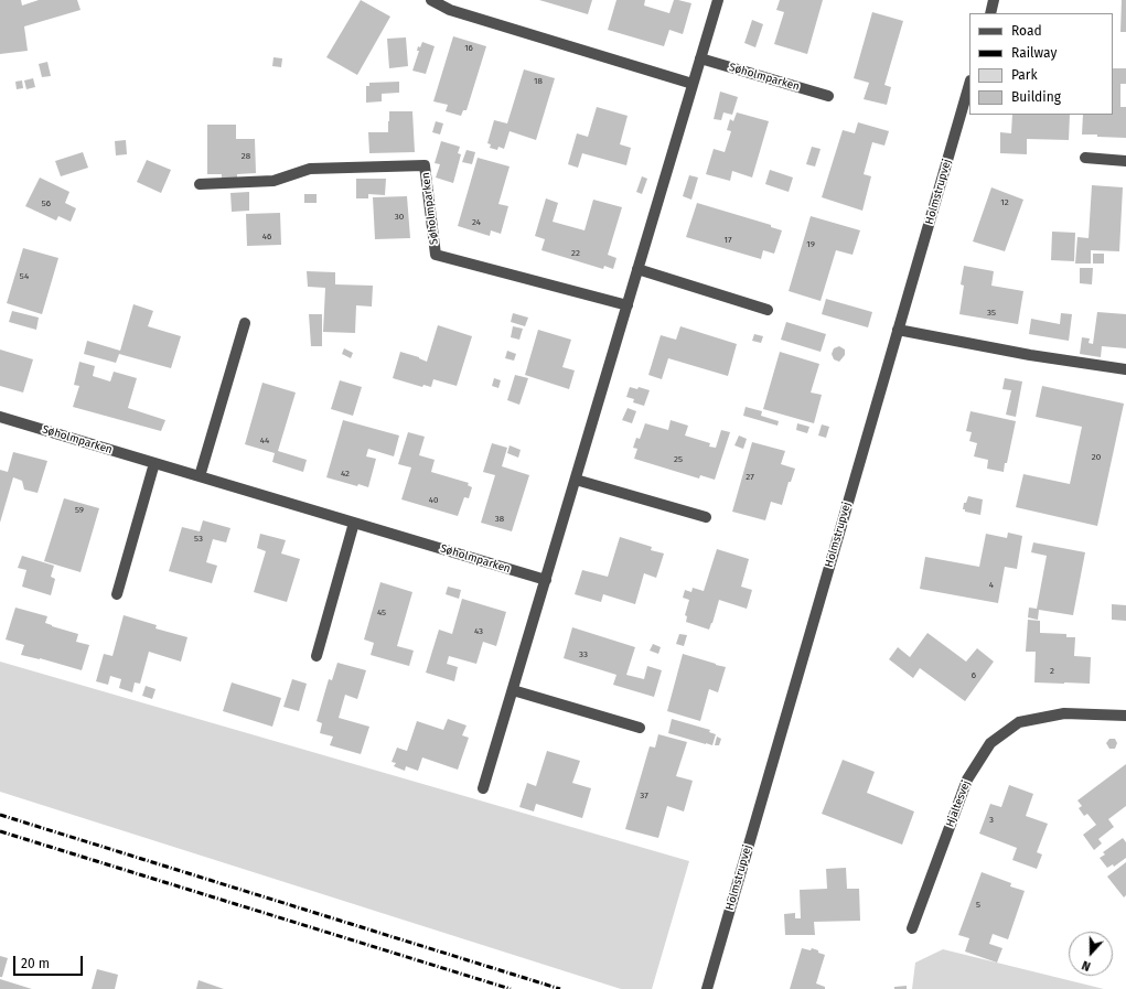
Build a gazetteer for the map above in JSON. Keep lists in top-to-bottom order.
{
  "streets": {
    "street": ["Søholmparken", "Holmstrupvej", "Hjaltesvej"]
  },
  "house_numbers": [
    "16",
    "18",
    "28",
    "12",
    "56",
    "30",
    "24",
    "46",
    "17",
    "19",
    "22",
    "54",
    "35",
    "44",
    "20",
    "25",
    "42",
    "27",
    "40",
    "59",
    "38",
    "53",
    "4",
    "45",
    "43",
    "33",
    "2",
    "6",
    "37",
    "3",
    "5"
  ],
  "legend": [
    "Road",
    "Railway",
    "Park",
    "Building"
  ],
  "scale_bar": "20 m",
  "north": "bottom"
}
